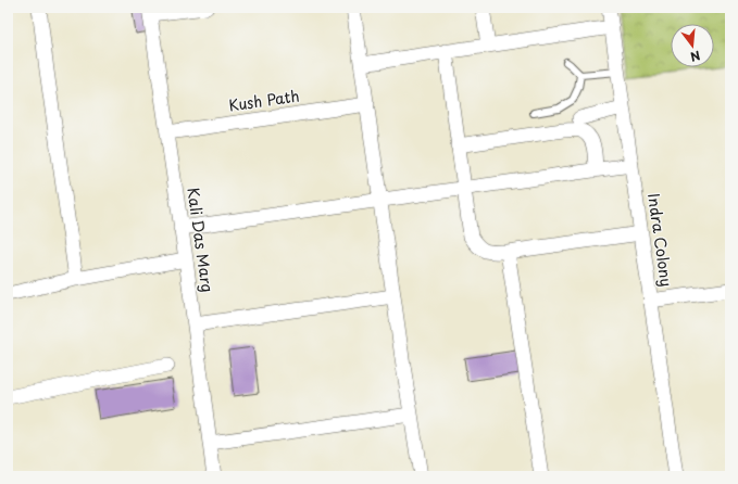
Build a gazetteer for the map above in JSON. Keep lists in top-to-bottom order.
{
  "streets": {
    "street": ["Kush Path", "Kali Das Marg", "Indra Colony"]
  },
  "crossings": [
    ["Kush Path", "Kali Das Marg"]
  ],
  "north": "bottom"
}
